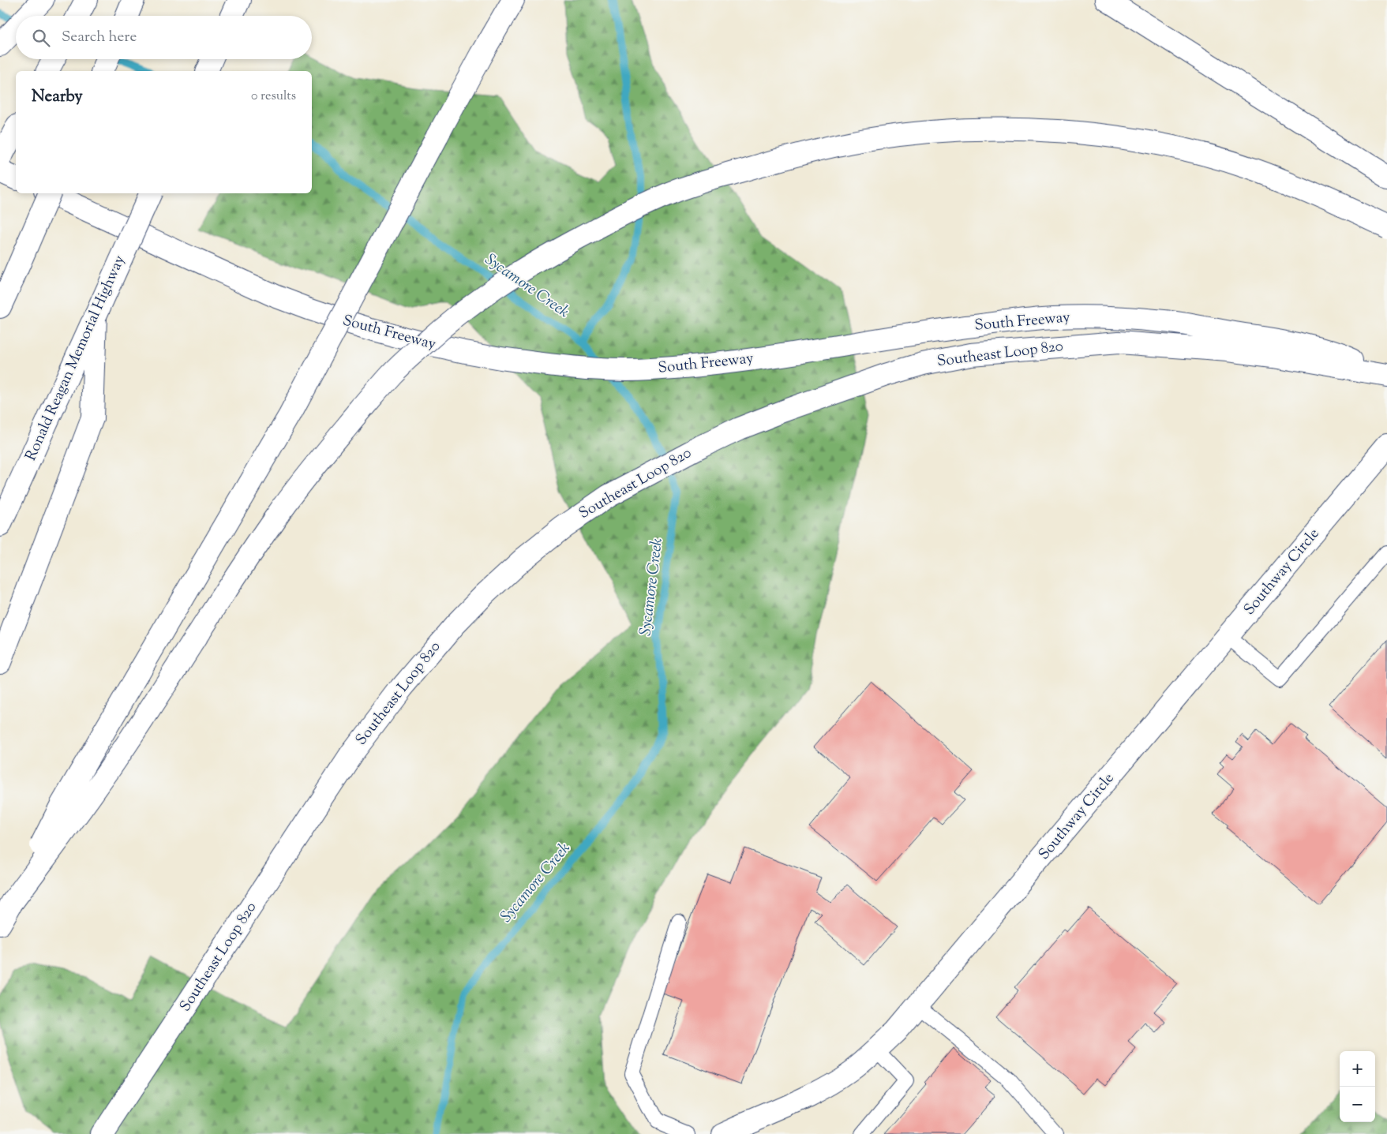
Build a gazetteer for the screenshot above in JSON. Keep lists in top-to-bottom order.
{
  "streets": {
    "main road": [
      "South Freeway",
      "Southeast Loop 820",
      "Ronald Reagan Memorial Highway",
      "Southway Circle"
    ]
  },
  "crossings": [
    ["South Freeway", "Southeast Loop 820"]
  ],
  "water": ["Sycamore Creek"],
  "page": {
    "search": "Search here",
    "heading": ["Nearby", "0 results"],
    "map_buttons": ["+", "−"]
  }
}
